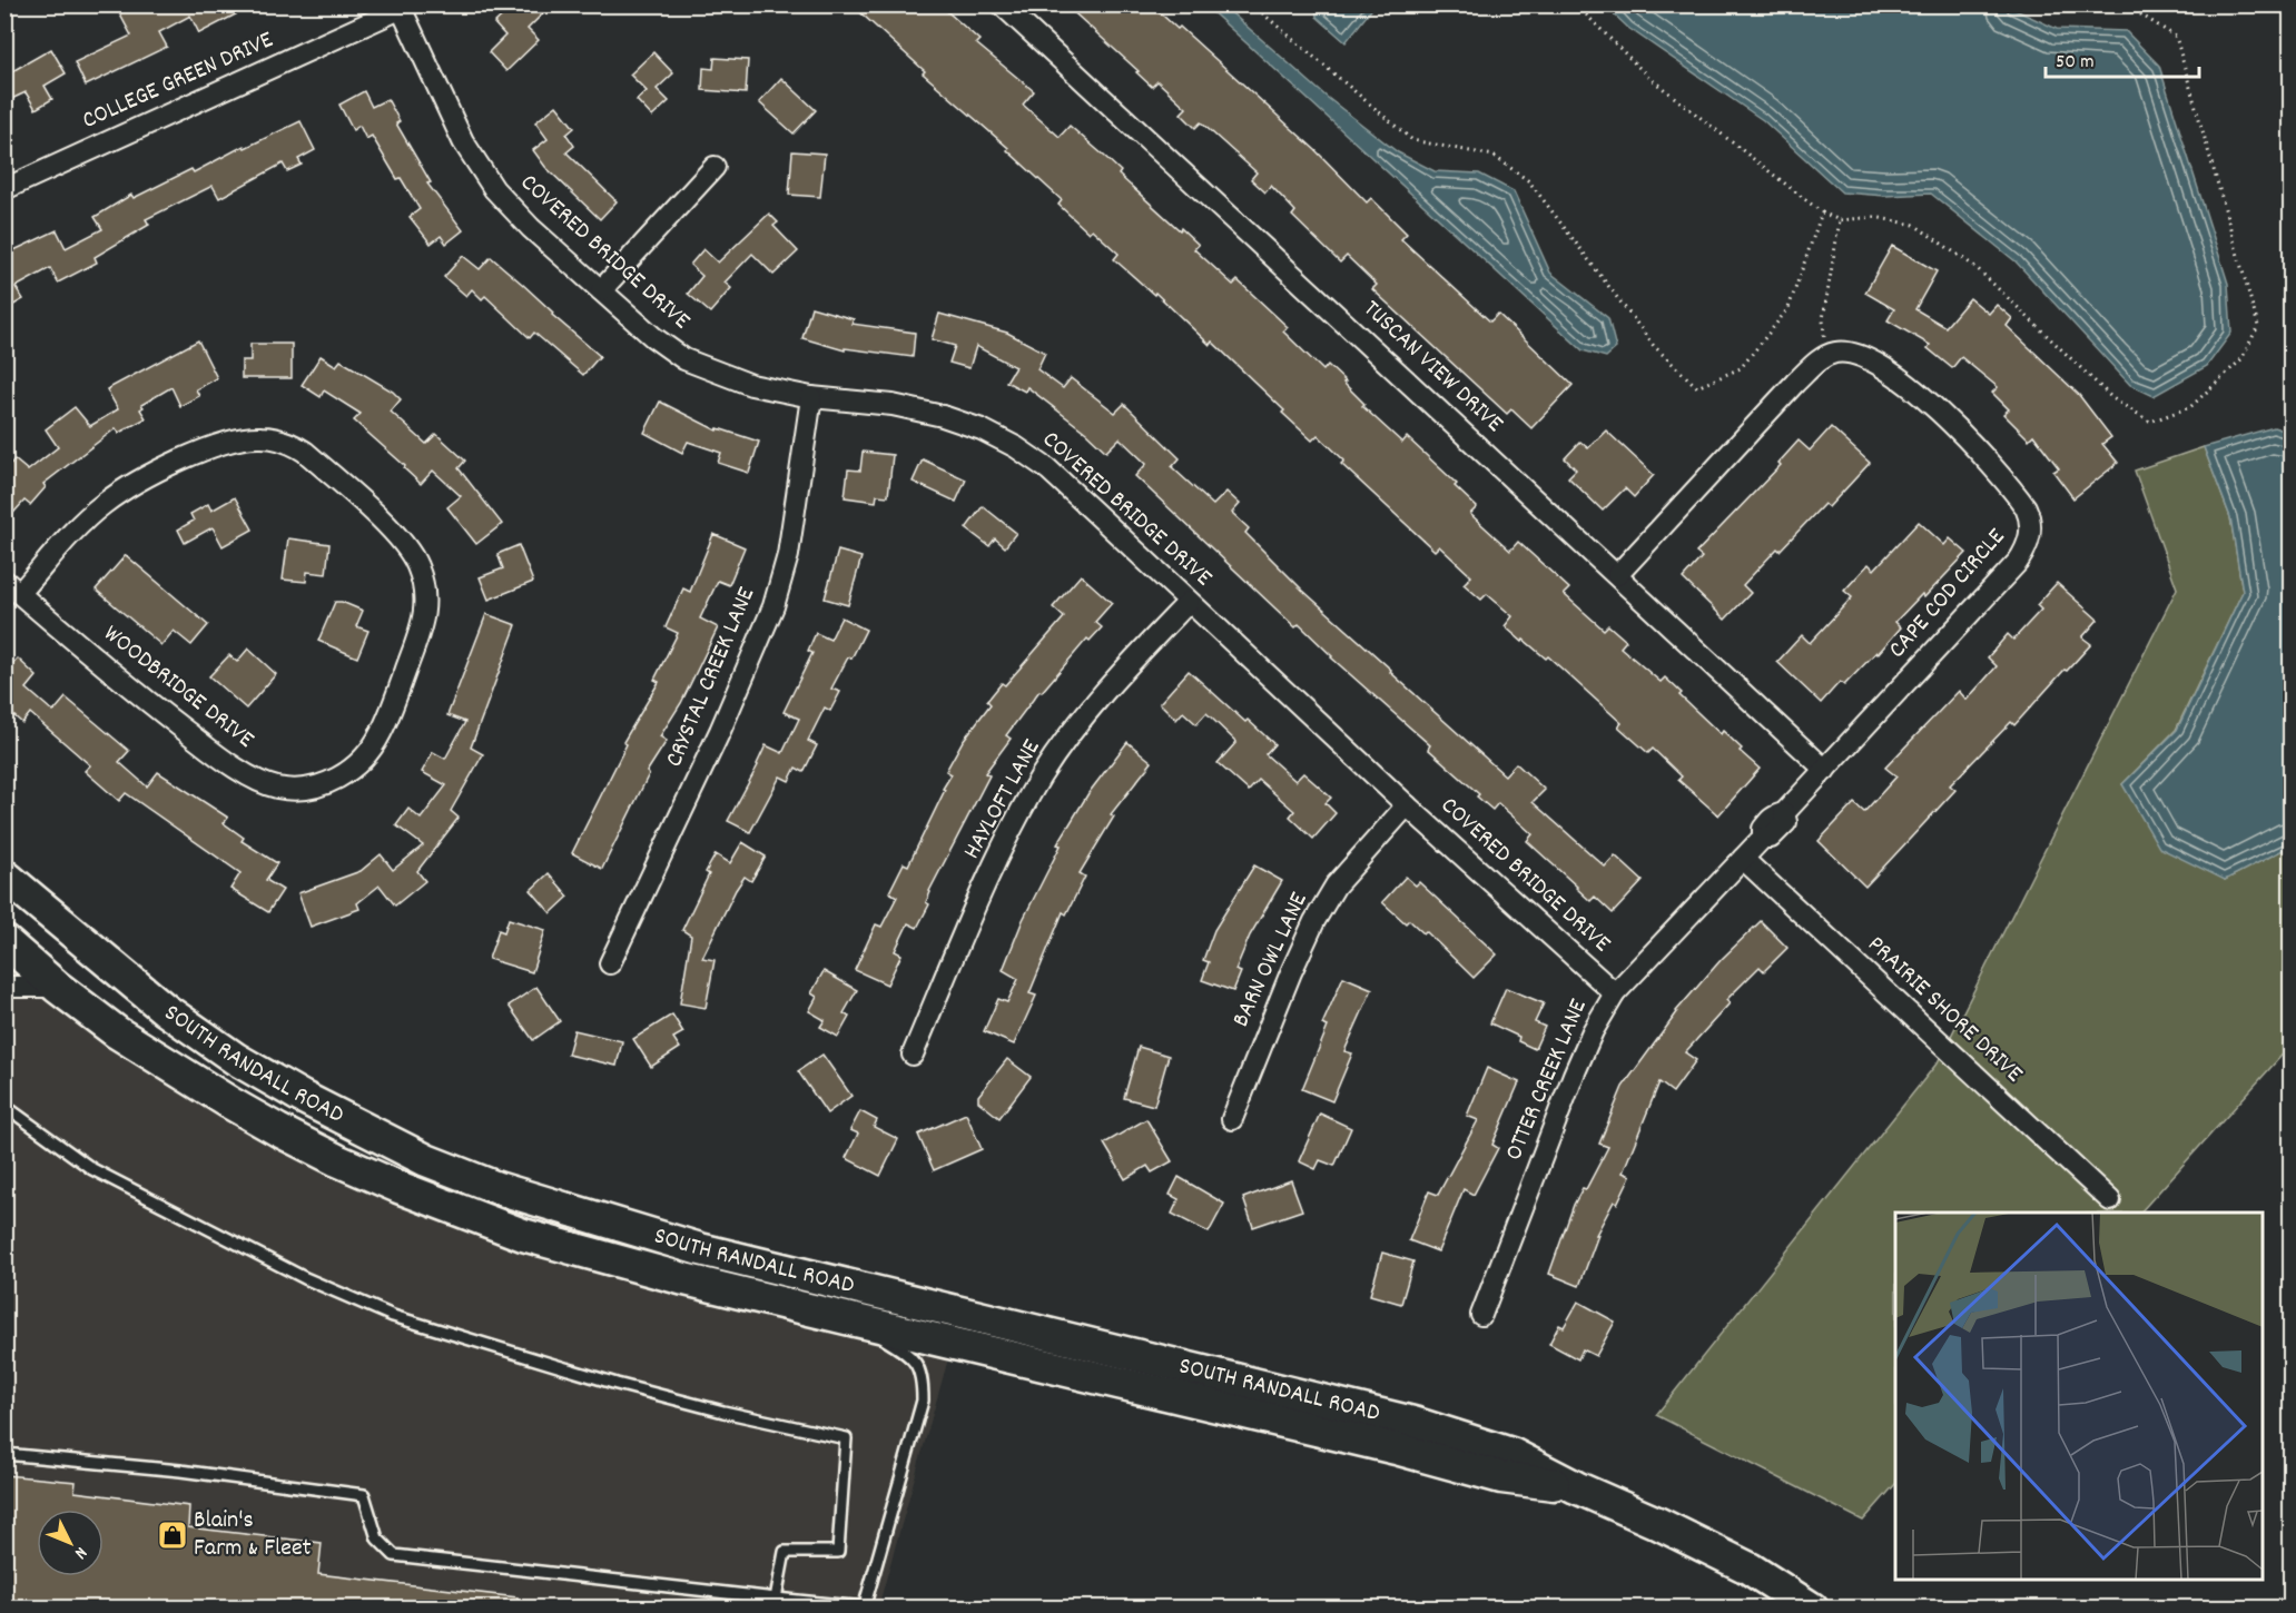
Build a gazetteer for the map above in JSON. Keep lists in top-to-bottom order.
{
  "streets": {
    "main road": ["SOUTH RANDALL ROAD"],
    "street": [
      "COLLEGE GREEN DRIVE",
      "COVERED BRIDGE DRIVE",
      "TUSCAN VIEW DRIVE",
      "CAPE COD CIRCLE",
      "CRYSTAL CREEK LANE",
      "WOODBRIDGE DRIVE",
      "HAYLOFT LANE",
      "BARN OWL LANE",
      "PRAIRIE SHORE DRIVE",
      "OTTER CREEK LANE"
    ]
  },
  "crossings": [
    ["COLLEGE GREEN DRIVE", "COVERED BRIDGE DRIVE"],
    ["COVERED BRIDGE DRIVE", "CRYSTAL CREEK LANE"],
    ["COVERED BRIDGE DRIVE", "HAYLOFT LANE"],
    ["COVERED BRIDGE DRIVE", "BARN OWL LANE"],
    ["COVERED BRIDGE DRIVE", "OTTER CREEK LANE"],
    ["TUSCAN VIEW DRIVE", "CAPE COD CIRCLE"],
    ["TUSCAN VIEW DRIVE", "OTTER CREEK LANE"],
    ["CAPE COD CIRCLE", "OTTER CREEK LANE"],
    ["PRAIRIE SHORE DRIVE", "OTTER CREEK LANE"]
  ],
  "places": {
    "shop": ["Blain's Farm & Fleet"]
  },
  "scale_bar": "50 m",
  "north": "bottom right"
}
